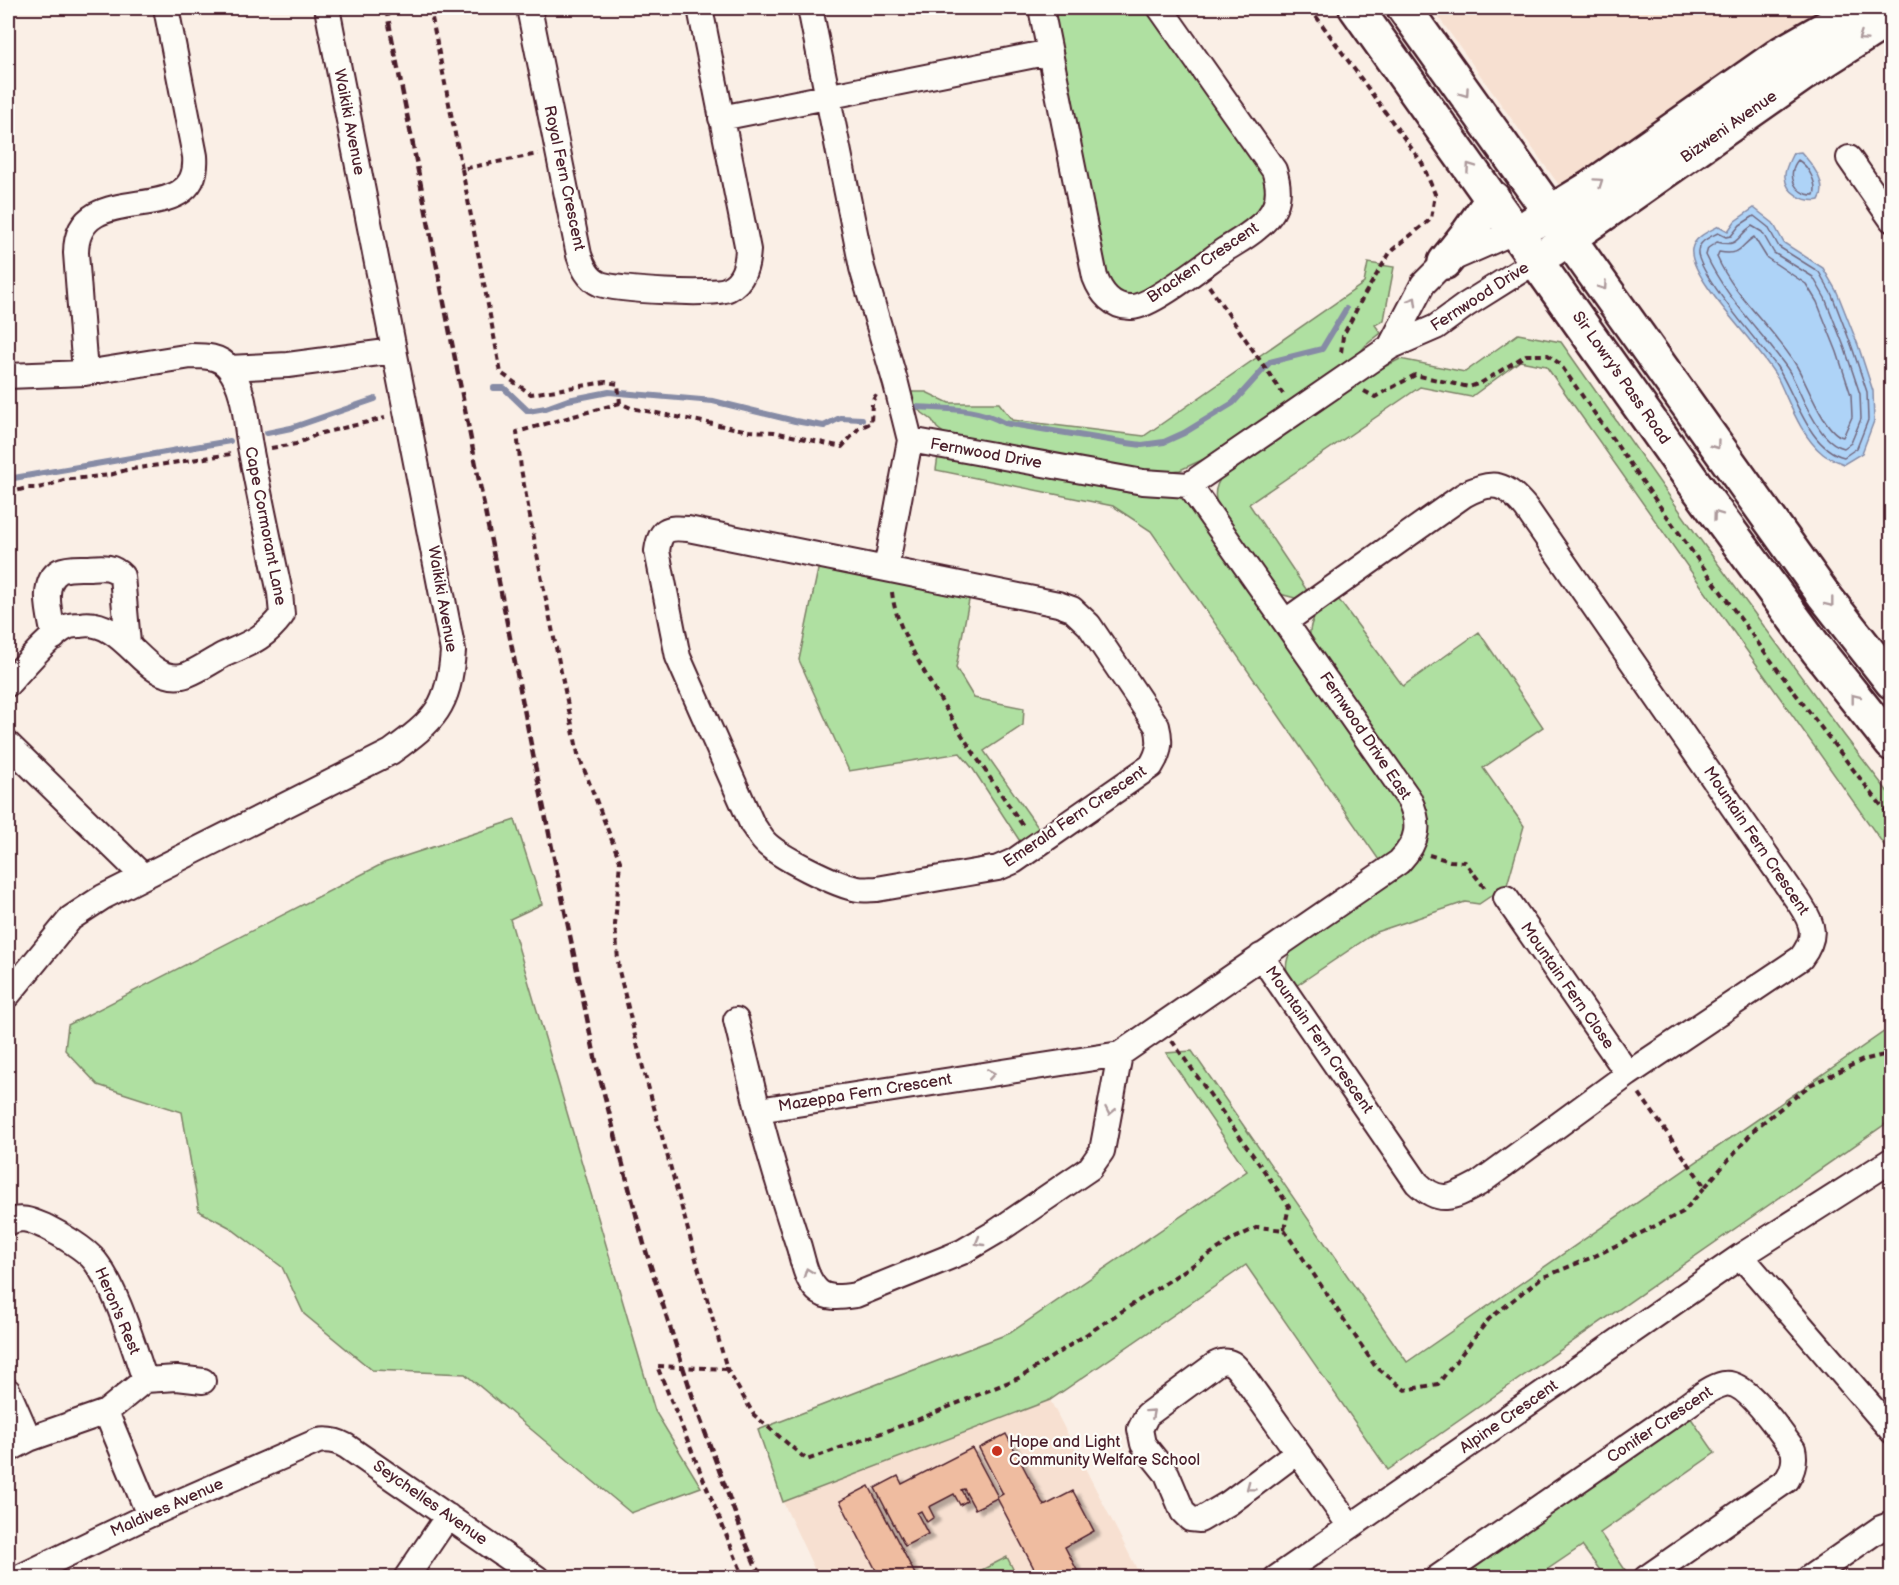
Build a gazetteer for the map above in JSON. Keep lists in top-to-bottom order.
{
  "streets": {
    "main road": ["Bizweni Avenue", "Sir Lowry's Pass Road"],
    "street": [
      "Waikiki Avenue",
      "Royal Fern Crescent",
      "Bracken Crescent",
      "Fernwood Drive",
      "Cape Cormorant Lane",
      "Fernwood Drive East",
      "Emerald Fern Crescent",
      "Mountain Fern Crescent",
      "Mountain Fern Close",
      "Mazeppa Fern Crescent",
      "Heron's Rest",
      "Alpine Crescent",
      "Conifer Crescent",
      "Seychelles Avenue",
      "Maldives Avenue"
    ]
  },
  "crossings": [
    ["Fernwood Drive", "Sir Lowry's Pass Road"],
    ["Fernwood Drive", "Fernwood Drive East"],
    ["Fernwood Drive East", "Mountain Fern Crescent"],
    ["Mountain Fern Crescent", "Mountain Fern Close"],
    ["Seychelles Avenue", "Maldives Avenue"]
  ],
  "places": ["Hope and Light Community Welfare School"]
}
